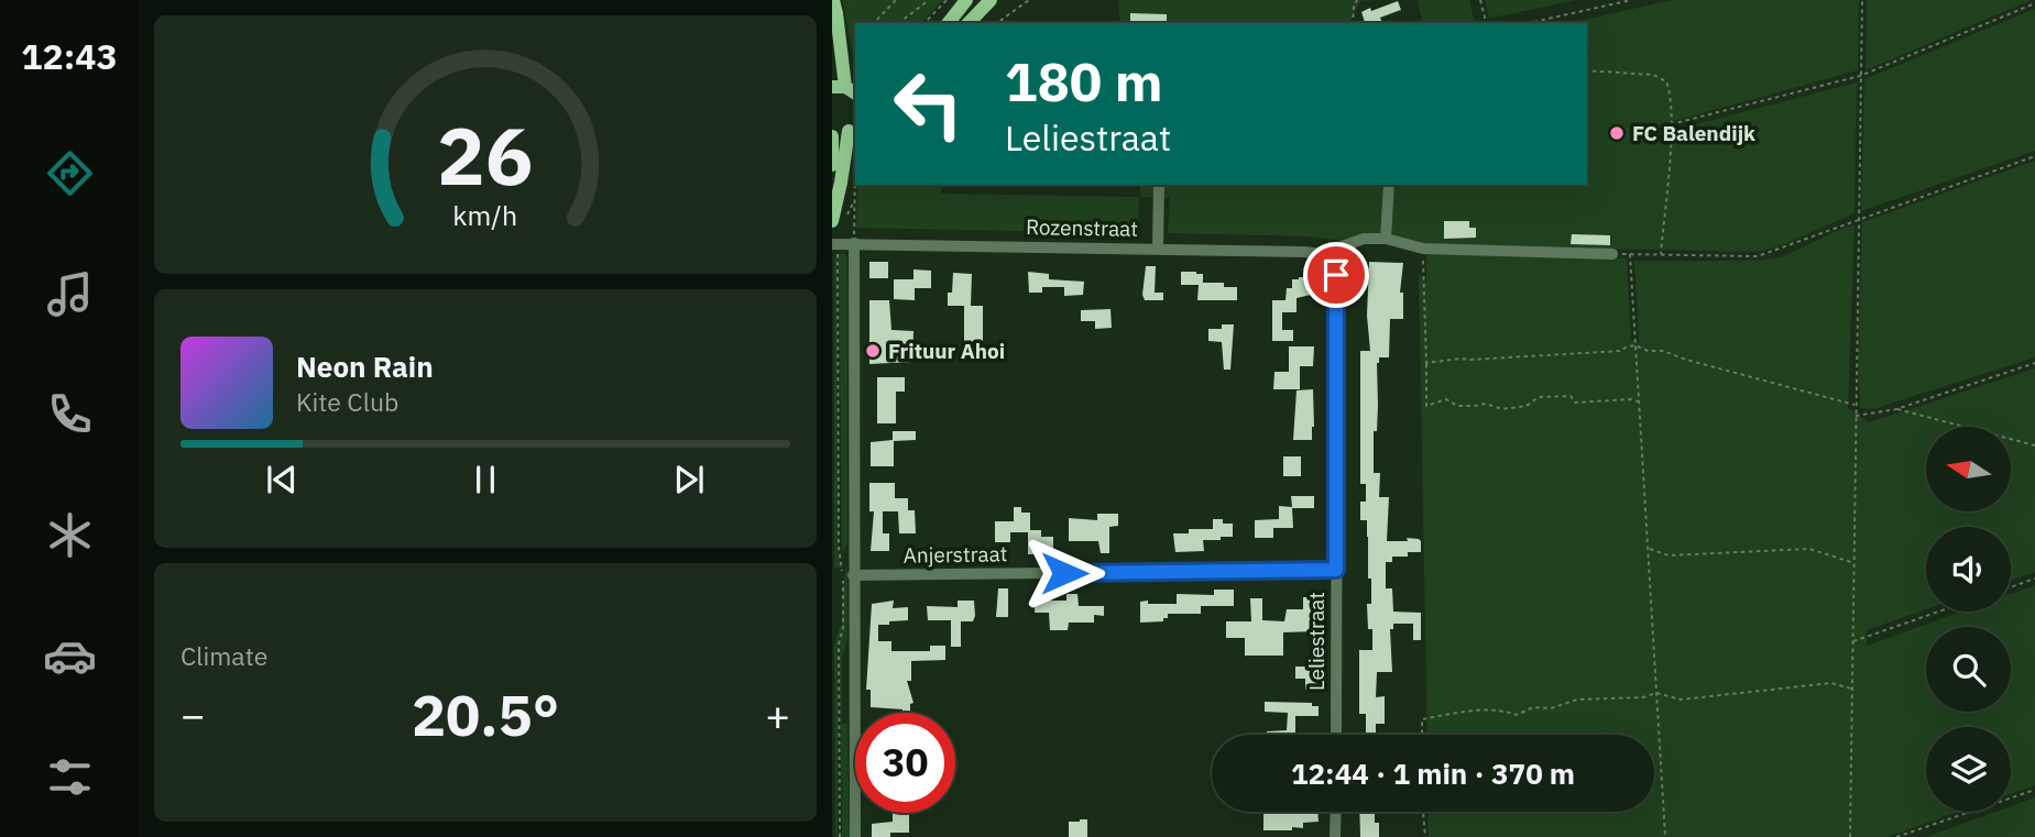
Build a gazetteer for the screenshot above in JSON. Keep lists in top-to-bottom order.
{
  "streets": {
    "street": ["Rozenstraat", "Anjerstraat", "Leliestraat"]
  },
  "crossings": [
    ["Rozenstraat", "Leliestraat"],
    ["Anjerstraat", "Leliestraat"]
  ],
  "places": ["FC Balendijk", "Frituur Ahoi"],
  "north": "left",
  "page": {
    "tabs": "12:43",
    "turn": ["180 m", "Leliestraat"],
    "song": ["Neon Rain", "Kite Club"],
    "tile": "Climate",
    "heat": ["−", "20.5°", "+"],
    "limit": "30",
    "trip": "12:44 · 1 min · 370 m",
    "gauge": ["26", "km/h"]
  }
}
